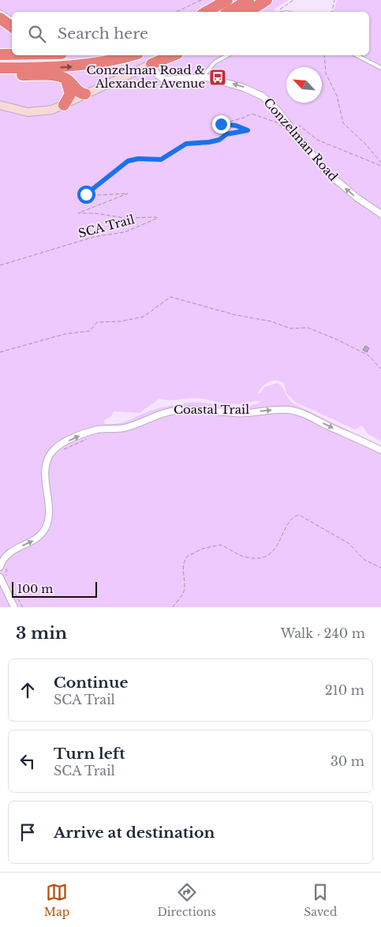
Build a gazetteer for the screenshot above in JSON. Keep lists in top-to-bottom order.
{
  "streets": {
    "street": ["Conzelman Road"],
    "path": ["SCA Trail"]
  },
  "crossings": [
    ["Conzelman Road", "SCA Trail"]
  ],
  "one_way": ["Conzelman Road"],
  "places": {
    "bus stop": ["Conzelman Road & Alexander Avenue"]
  },
  "scale_bar": "100 m",
  "north": "top left",
  "page": {
    "search": "Search here",
    "scale": "100 m",
    "heading": ["3 min", "Walk · 240 m"],
    "list": [
      ["Continue", "SCA Trail", "210 m"],
      ["Turn left", "SCA Trail", "30 m"],
      "Arrive at destination"
    ],
    "nav": ["Map", "Directions", "Saved"]
  }
}
